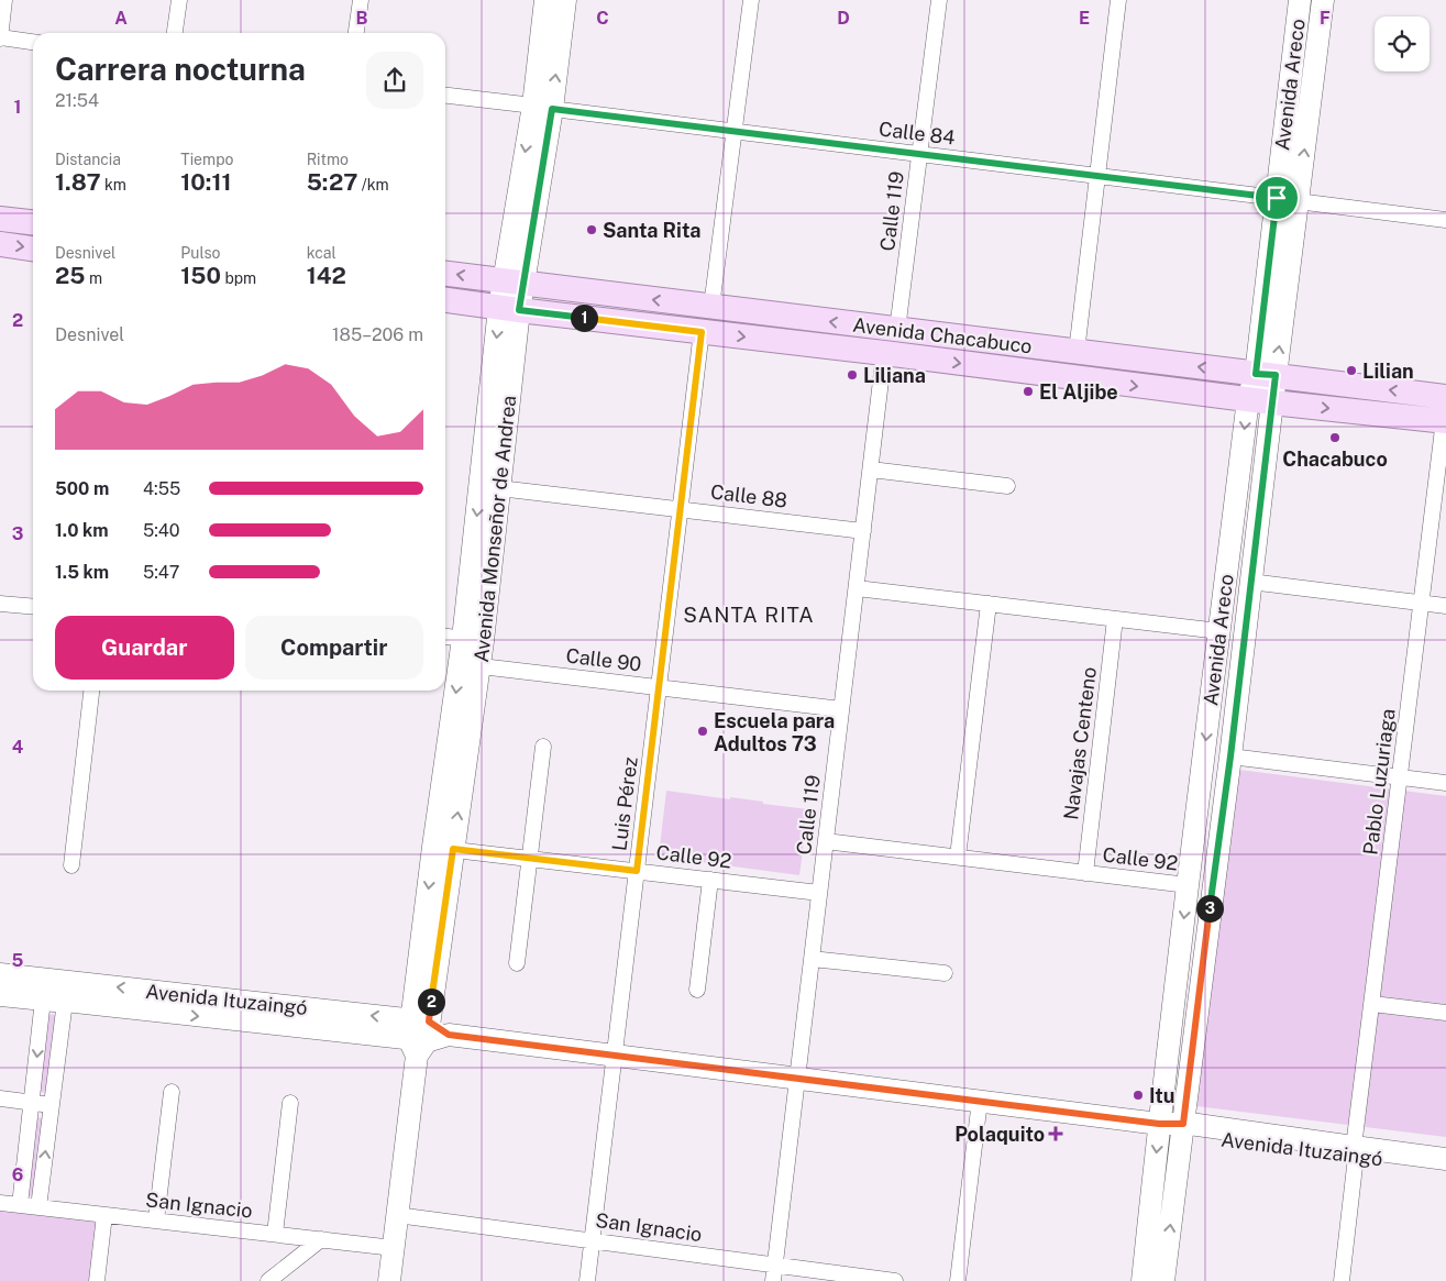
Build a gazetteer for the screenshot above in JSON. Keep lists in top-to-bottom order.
{
  "streets": {
    "main road": [
      "Avenida Areco",
      "Avenida Chacabuco",
      "Avenida Monseñor de Andrea",
      "Avenida Ituzaingó"
    ],
    "street": [
      "Calle 84",
      "Calle 119",
      "Calle 88",
      "Calle 90",
      "Navajas Centeno",
      "Pablo Luzuriaga",
      "Luis Pérez",
      "Calle 92",
      "San Ignacio"
    ]
  },
  "crossings": [
    ["Avenida Areco", "Calle 84"],
    ["Avenida Areco", "Avenida Chacabuco"],
    ["Avenida Areco", "Calle 92"],
    ["Avenida Areco", "Avenida Ituzaingó"],
    ["Calle 84", "Calle 119"],
    ["Calle 84", "Avenida Monseñor de Andrea"],
    ["Calle 119", "Avenida Chacabuco"],
    ["Calle 119", "Calle 88"],
    ["Calle 119", "Calle 90"],
    ["Calle 119", "Calle 92"],
    ["Calle 119", "Avenida Ituzaingó"],
    ["Calle 119", "San Ignacio"],
    ["Avenida Chacabuco", "Avenida Monseñor de Andrea"],
    ["Avenida Chacabuco", "Pablo Luzuriaga"],
    ["Avenida Chacabuco", "Luis Pérez"],
    ["Calle 88", "Avenida Monseñor de Andrea"],
    ["Calle 88", "Luis Pérez"],
    ["Avenida Monseñor de Andrea", "Calle 90"],
    ["Avenida Monseñor de Andrea", "Calle 92"],
    ["Avenida Monseñor de Andrea", "Avenida Ituzaingó"],
    ["Avenida Monseñor de Andrea", "San Ignacio"],
    ["Calle 90", "Luis Pérez"],
    ["Navajas Centeno", "Calle 92"],
    ["Pablo Luzuriaga", "Avenida Ituzaingó"],
    ["Luis Pérez", "Calle 92"],
    ["Luis Pérez", "Avenida Ituzaingó"],
    ["Luis Pérez", "San Ignacio"]
  ],
  "districts": ["SANTA RITA"],
  "places": {
    "other": [
      "Santa Rita",
      "Lilian",
      "Liliana",
      "El Aljibe",
      "Chacabuco",
      "Escuela para Adultos 73",
      "Itu"
    ],
    "health": ["Polaquito"]
  },
  "page": {
    "heading": ["Carrera nocturna", "21:54"],
    "stats": [
      ["Distancia", "1.87 km"],
      ["Tiempo", "10:11"],
      ["Ritmo", "5:27 /km"],
      ["Desnivel", "25 m"],
      ["Pulso", "150 bpm"],
      ["kcal", "142"]
    ],
    "pins": ["1", "3", "2"],
    "chart": ["Desnivel", "185–206 m"],
    "list": [
      {
        "name": "500 m",
        "note": "4:55"
      },
      {
        "name": "1.0 km",
        "note": "5:40"
      },
      {
        "name": "1.5 km",
        "note": "5:47"
      }
    ],
    "buttons": ["Guardar", "Compartir"]
  },
  "grid": {
    "columns": [
      "A",
      "B",
      "C",
      "D",
      "E",
      "F"
    ],
    "rows": [
      "1",
      "2",
      "3",
      "4",
      "5",
      "6"
    ]
  }
}
